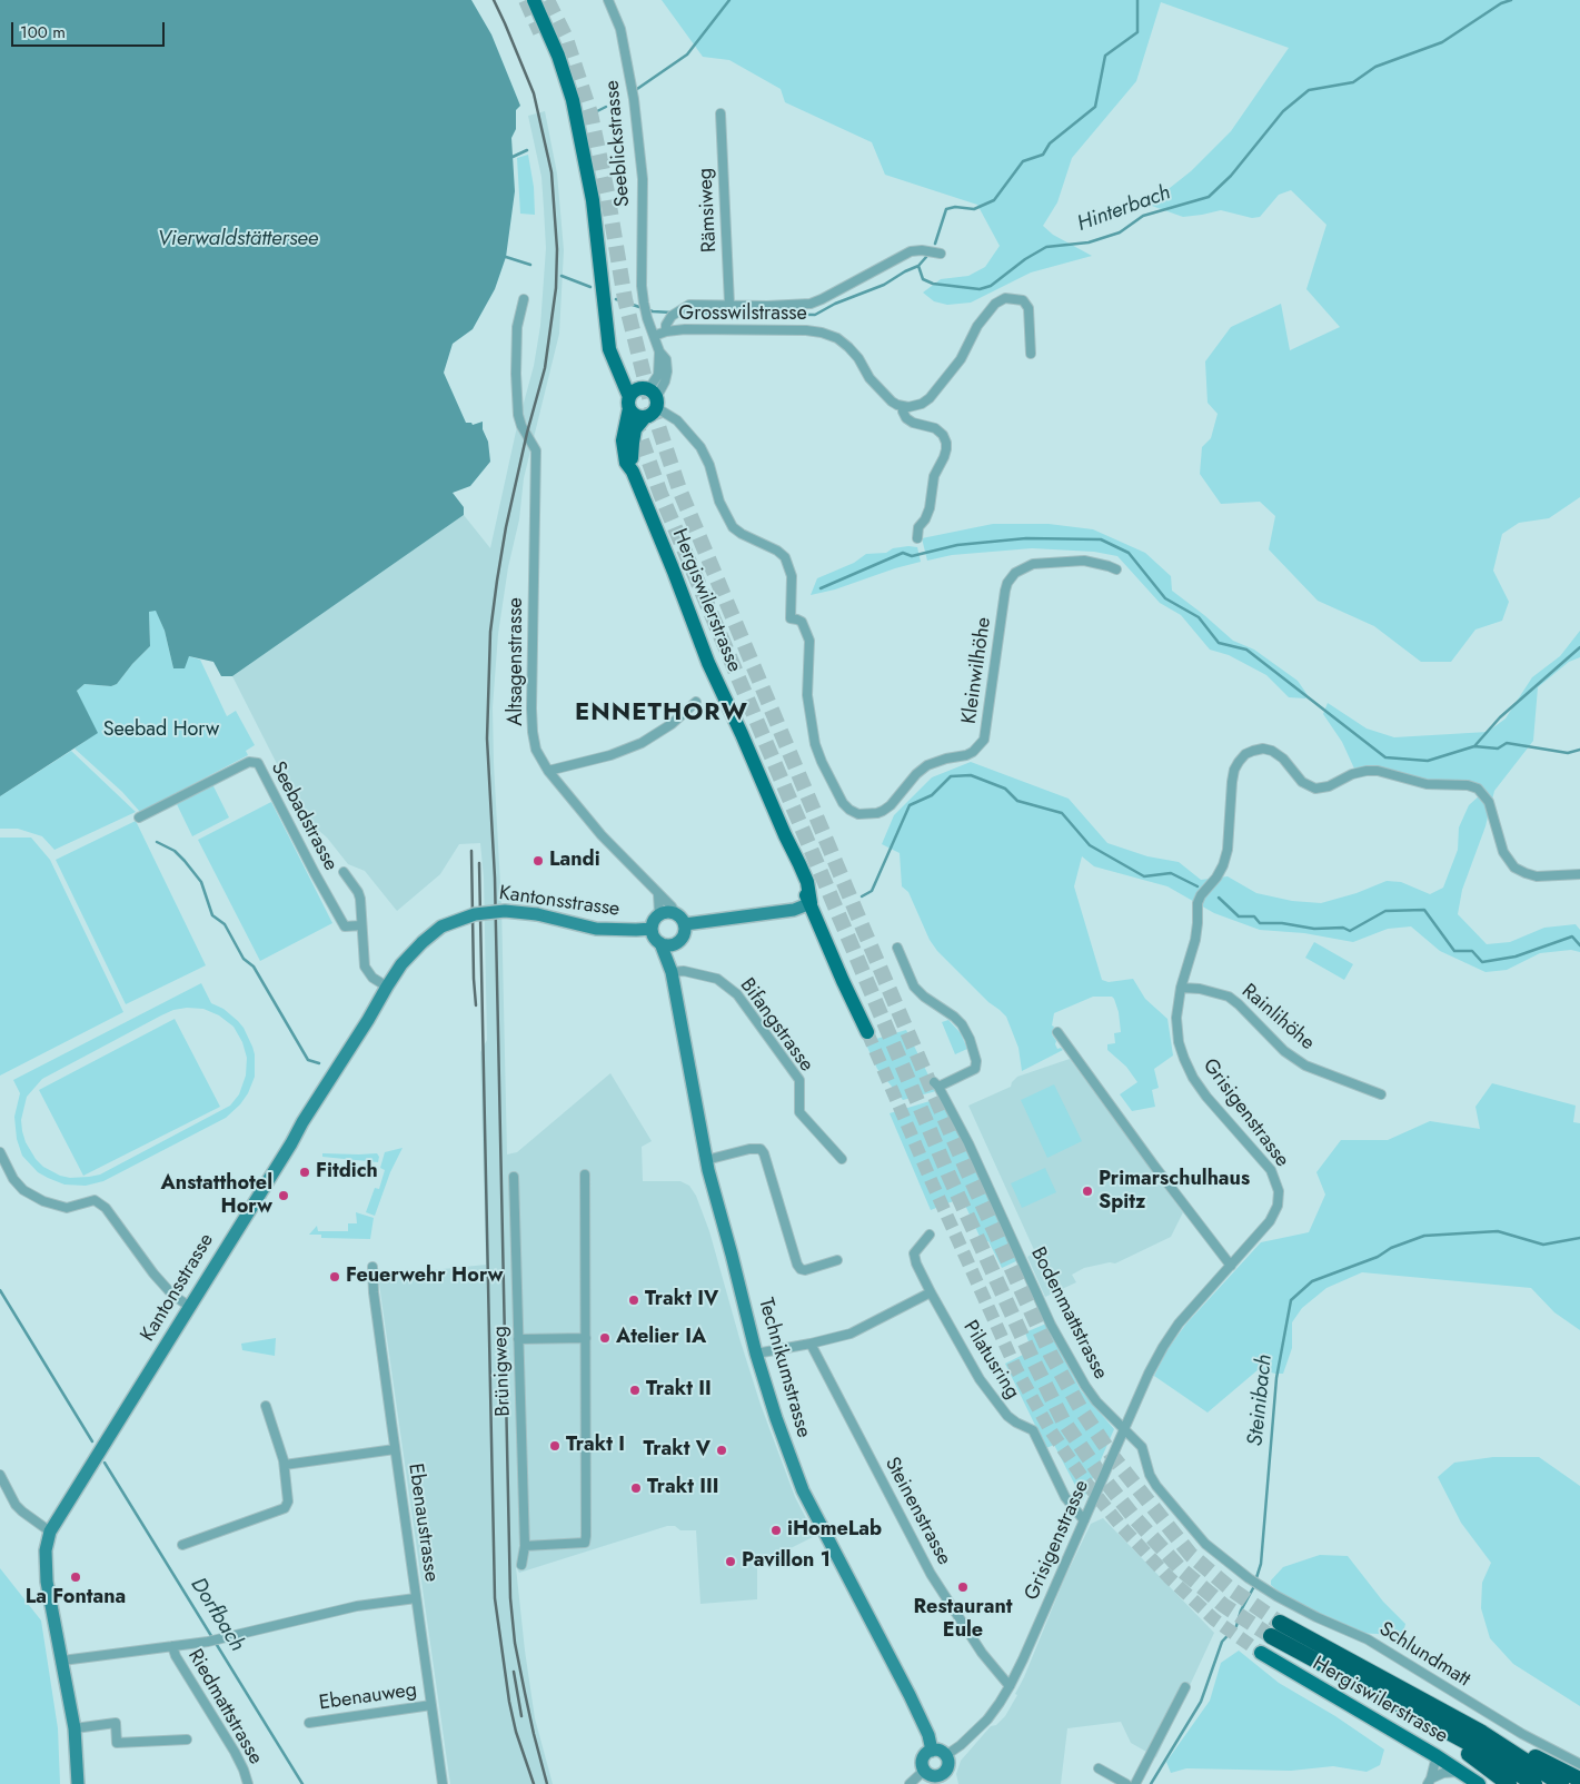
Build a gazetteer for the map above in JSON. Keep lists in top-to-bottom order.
{
  "streets": {
    "main road": ["Hergiswilerstrasse", "Kantonsstrasse", "Technikumstrasse"],
    "street": [
      "Seeblickstrasse",
      "Rämsiweg",
      "Grosswilstrasse",
      "Altsagenstrasse",
      "Kleinwilhöhe",
      "Seebadstrasse",
      "Rainlihöhe",
      "Bifangstrasse",
      "Grisigenstrasse",
      "Bodenmattstrasse",
      "Pilatusring",
      "Brünigweg",
      "Steinenstrasse",
      "Ebenaustrasse",
      "Schlundmatt",
      "Ebenauweg",
      "Riedmattstrasse"
    ]
  },
  "crossings": [
    ["Seeblickstrasse", "Grosswilstrasse"],
    ["Seeblickstrasse", "Kleinwilhöhe"],
    ["Altsagenstrasse", "Kantonsstrasse"],
    ["Altsagenstrasse", "Technikumstrasse"],
    ["Seebadstrasse", "Kantonsstrasse"],
    ["Kantonsstrasse", "Technikumstrasse"],
    ["Rainlihöhe", "Grisigenstrasse"],
    ["Bifangstrasse", "Technikumstrasse"],
    ["Grisigenstrasse", "Bodenmattstrasse"],
    ["Grisigenstrasse", "Pilatusring"],
    ["Grisigenstrasse", "Technikumstrasse"],
    ["Grisigenstrasse", "Steinenstrasse"],
    ["Bodenmattstrasse", "Schlundmatt"],
    ["Ebenaustrasse", "Ebenauweg"]
  ],
  "districts": ["ENNETHORW"],
  "water": [
    "Hinterbach",
    "Vierwaldstättersee",
    "Steinibach",
    "Dorfbach"
  ],
  "parks": ["Seebad Horw"],
  "places": [
    "Landi",
    "Fitdich",
    "Primarschulhaus Spitz",
    "Anstatthotel Horw",
    "Feuerwehr Horw",
    "Trakt IV",
    "Atelier IA",
    "Trakt II",
    "Trakt I",
    "Trakt V",
    "Trakt III",
    "iHomeLab",
    "Pavillon 1",
    "La Fontana",
    "Restaurant Eule"
  ],
  "scale_bar": "100 m"
}
